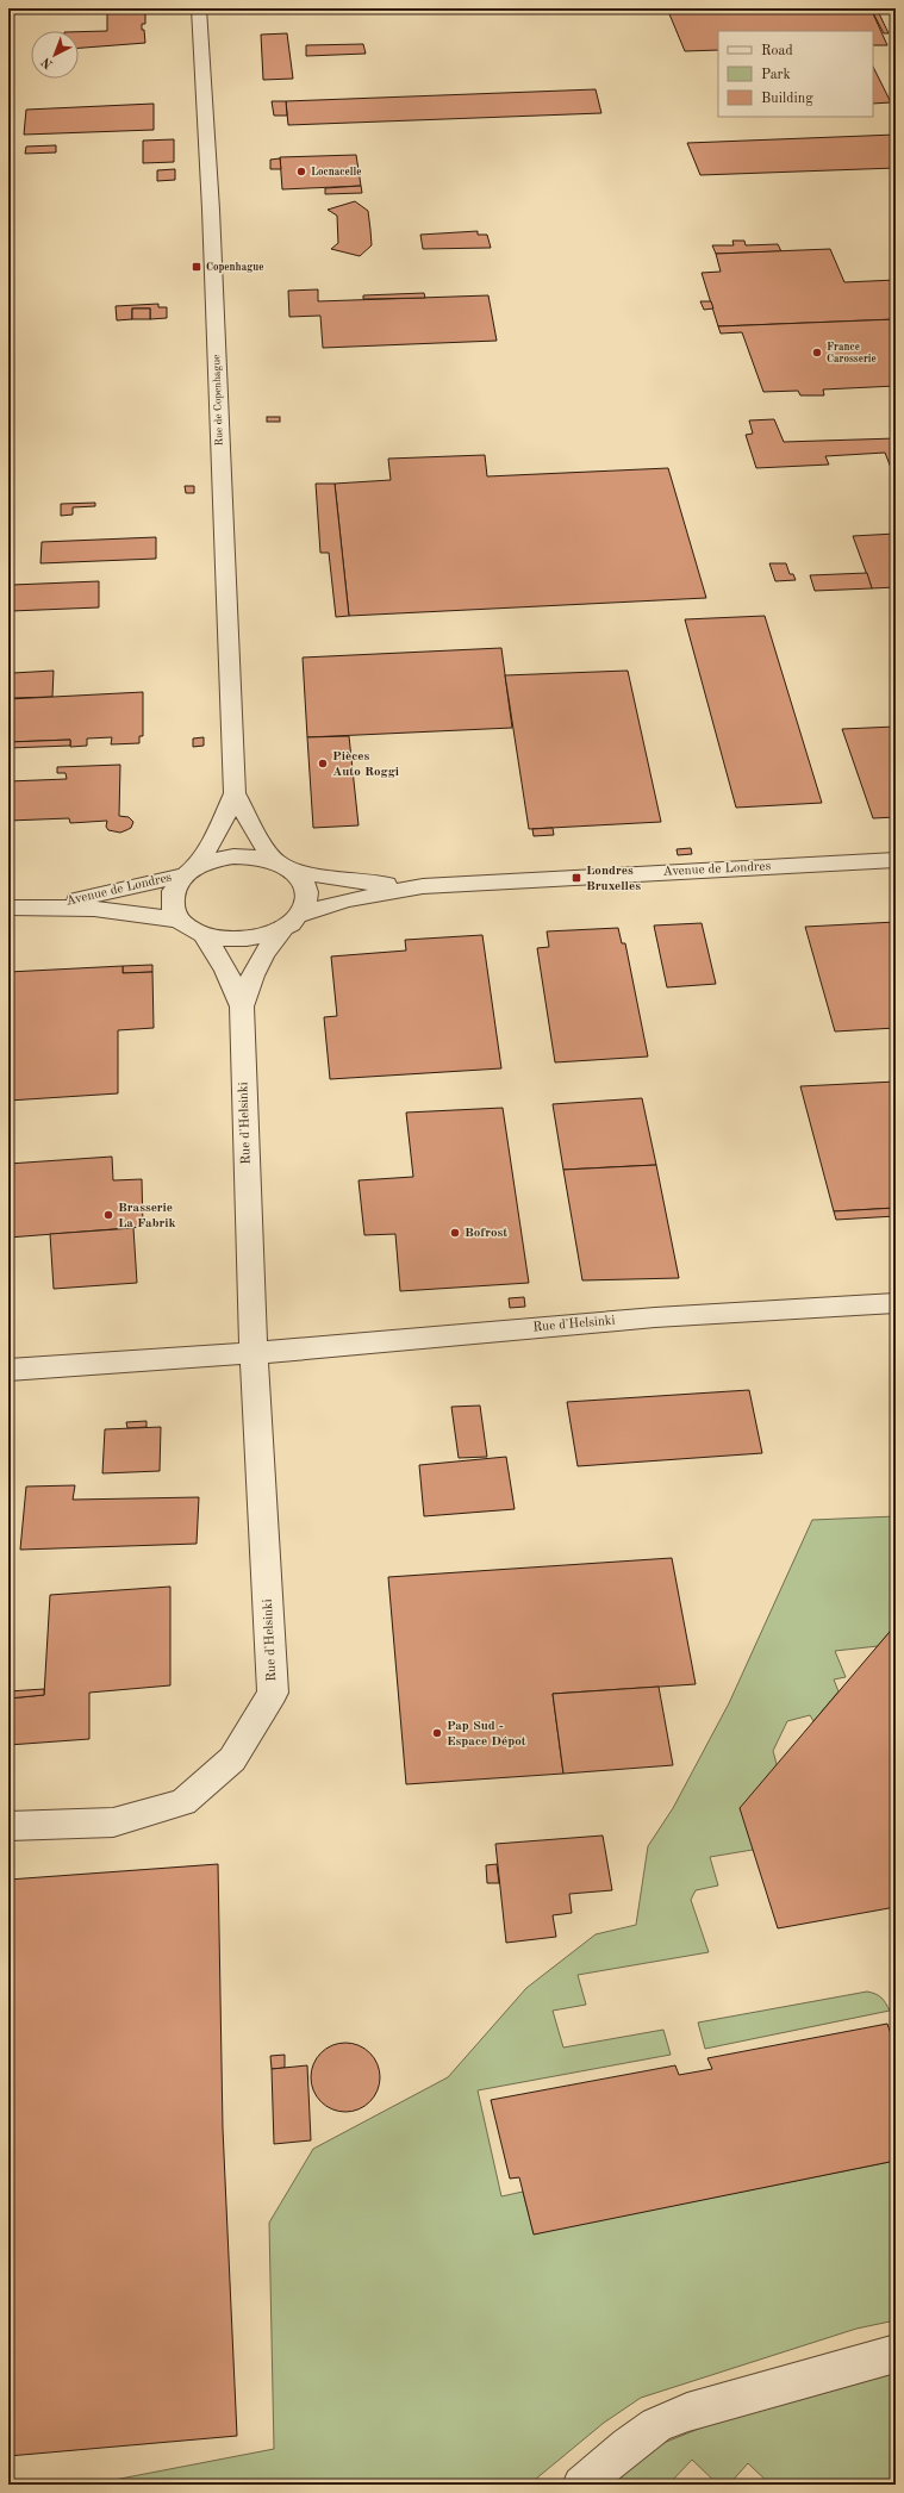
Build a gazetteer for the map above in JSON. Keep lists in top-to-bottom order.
{
  "streets": {
    "street": ["Rue de Copenhague", "Avenue de Londres", "Rue d'Helsinki"]
  },
  "crossings": [
    ["Rue de Copenhague", "Avenue de Londres"],
    ["Rue de Copenhague", "Rue d'Helsinki"],
    ["Avenue de Londres", "Rue d'Helsinki"]
  ],
  "places": {
    "other": [
      "Locnacelle",
      "France Carosserie",
      "Pièces Auto Roggi",
      "Brasserie La Fabrik",
      "Bofrost",
      "Pap Sud - Espace Dépot"
    ],
    "transit": ["Copenhague", "Londres Bruxelles"]
  },
  "legend": ["Road", "Park", "Building"],
  "north": "bottom left"
}
